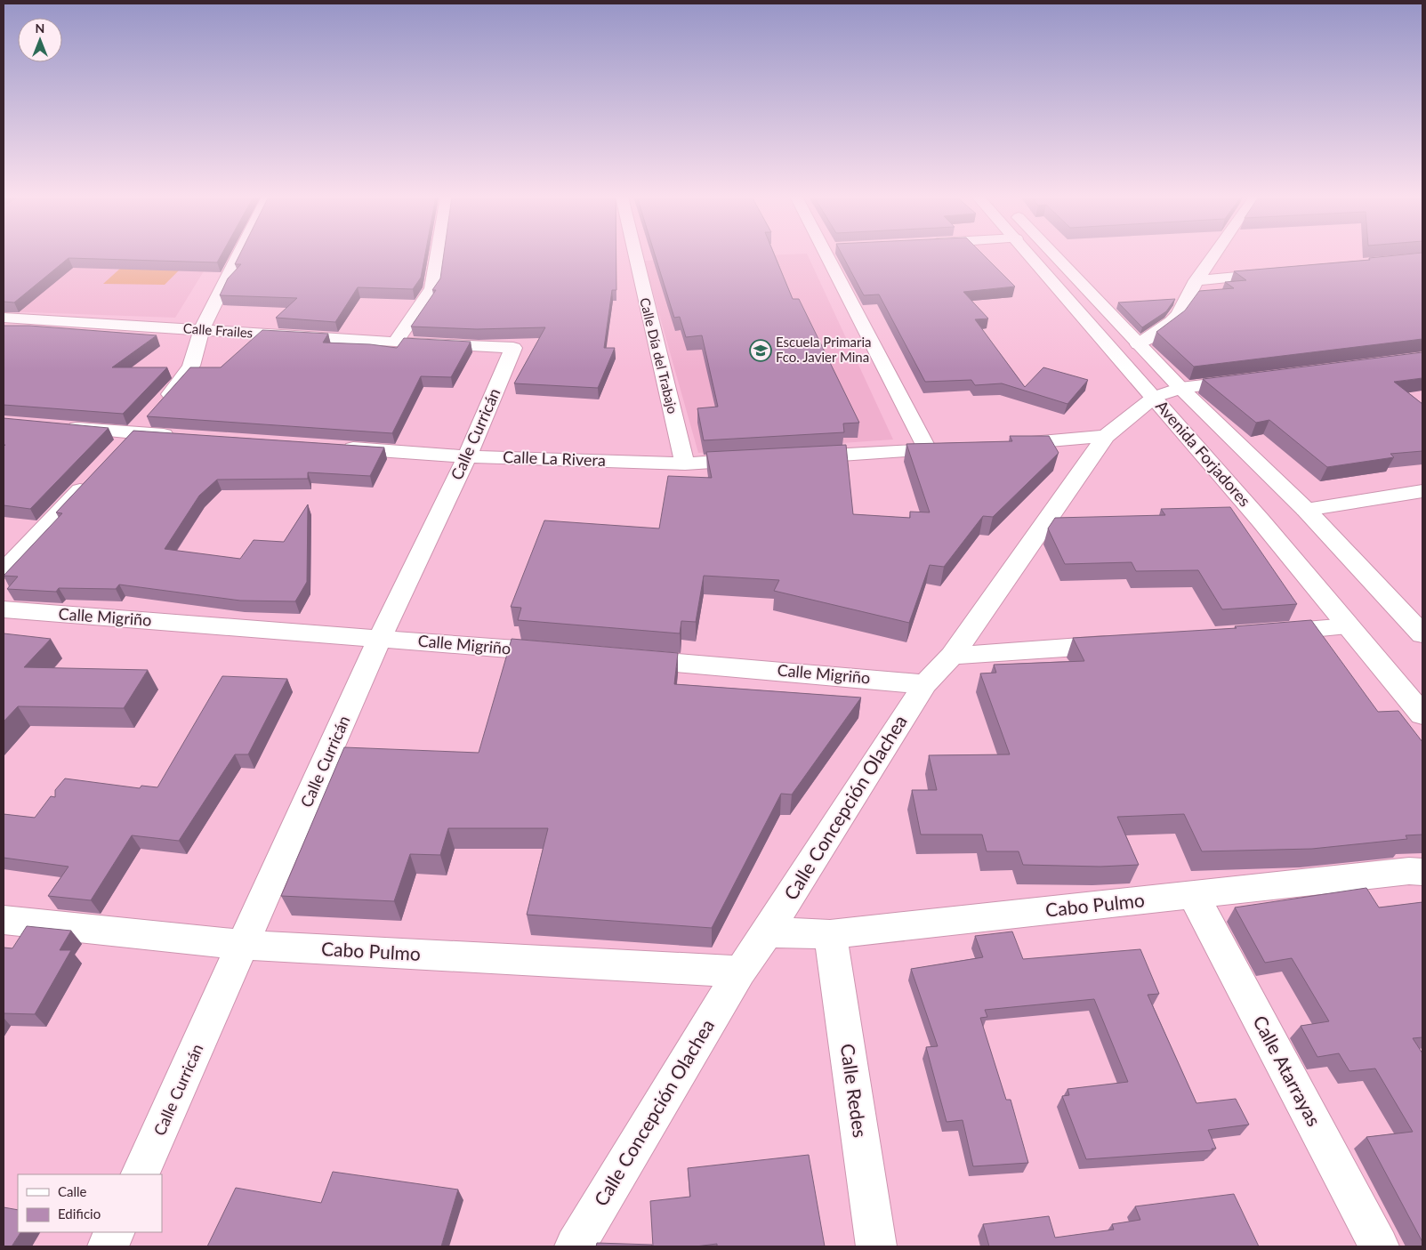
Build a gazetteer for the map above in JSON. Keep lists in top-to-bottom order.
{
  "streets": {
    "street": [
      "Calle Frailes",
      "Calle Día del Trabajo",
      "Calle Curricán",
      "Avenida Forjadores",
      "Calle La Rivera",
      "Calle Migriño",
      "Calle Concepción Olachea",
      "Cabo Pulmo",
      "Calle Atarrayas",
      "Calle Redes"
    ]
  },
  "crossings": [
    ["Calle Frailes", "Calle Curricán"],
    ["Calle Día del Trabajo", "Calle La Rivera"],
    ["Calle Curricán", "Calle La Rivera"],
    ["Calle Curricán", "Calle Migriño"],
    ["Calle Curricán", "Cabo Pulmo"],
    ["Avenida Forjadores", "Calle Concepción Olachea"],
    ["Calle Migriño", "Calle Concepción Olachea"],
    ["Calle Concepción Olachea", "Cabo Pulmo"],
    ["Cabo Pulmo", "Calle Atarrayas"],
    ["Cabo Pulmo", "Calle Redes"]
  ],
  "places": {
    "school or university": ["Escuela Primaria Fco. Javier Mina"]
  },
  "legend": ["Calle", "Edificio"],
  "north": "top"
}
